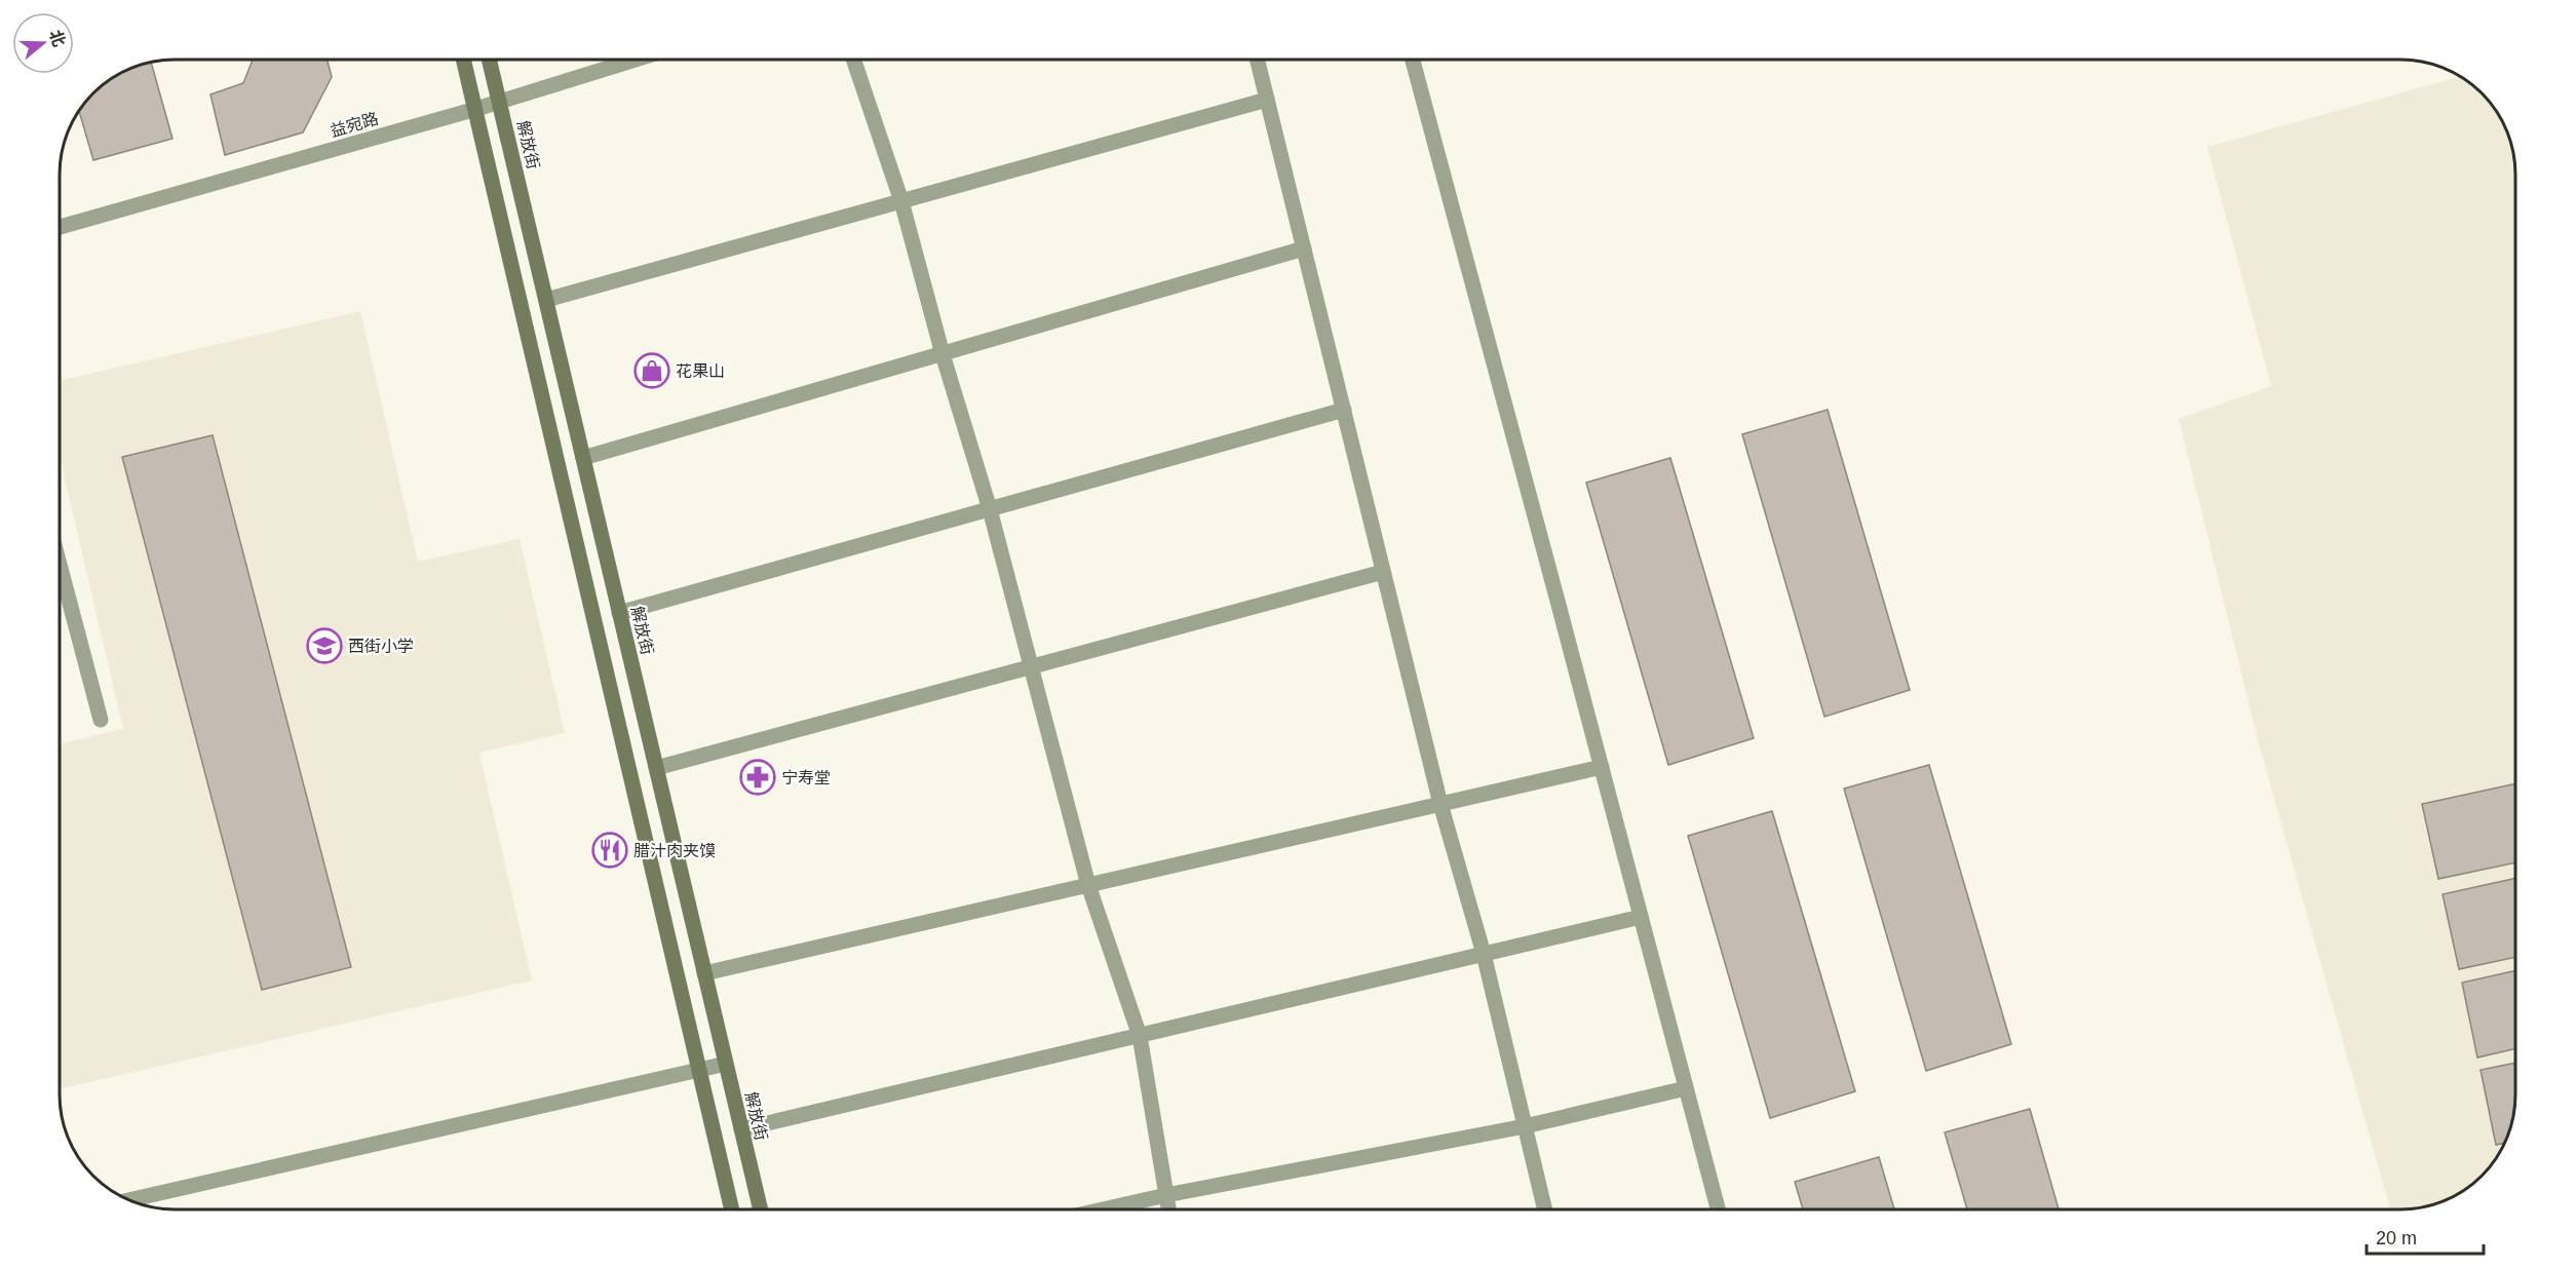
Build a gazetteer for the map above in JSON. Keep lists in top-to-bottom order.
{
  "streets": {
    "main road": ["解放街"],
    "street": ["益宛路"]
  },
  "crossings": [
    ["益宛路", "解放街"]
  ],
  "places": {
    "shop": ["花果山"],
    "school or university": ["西街小学"],
    "pharmacy": ["宁寿堂"],
    "restaurant": ["腊汁肉夹馍"]
  },
  "scale_bar": "20 m",
  "north": "right"
}
